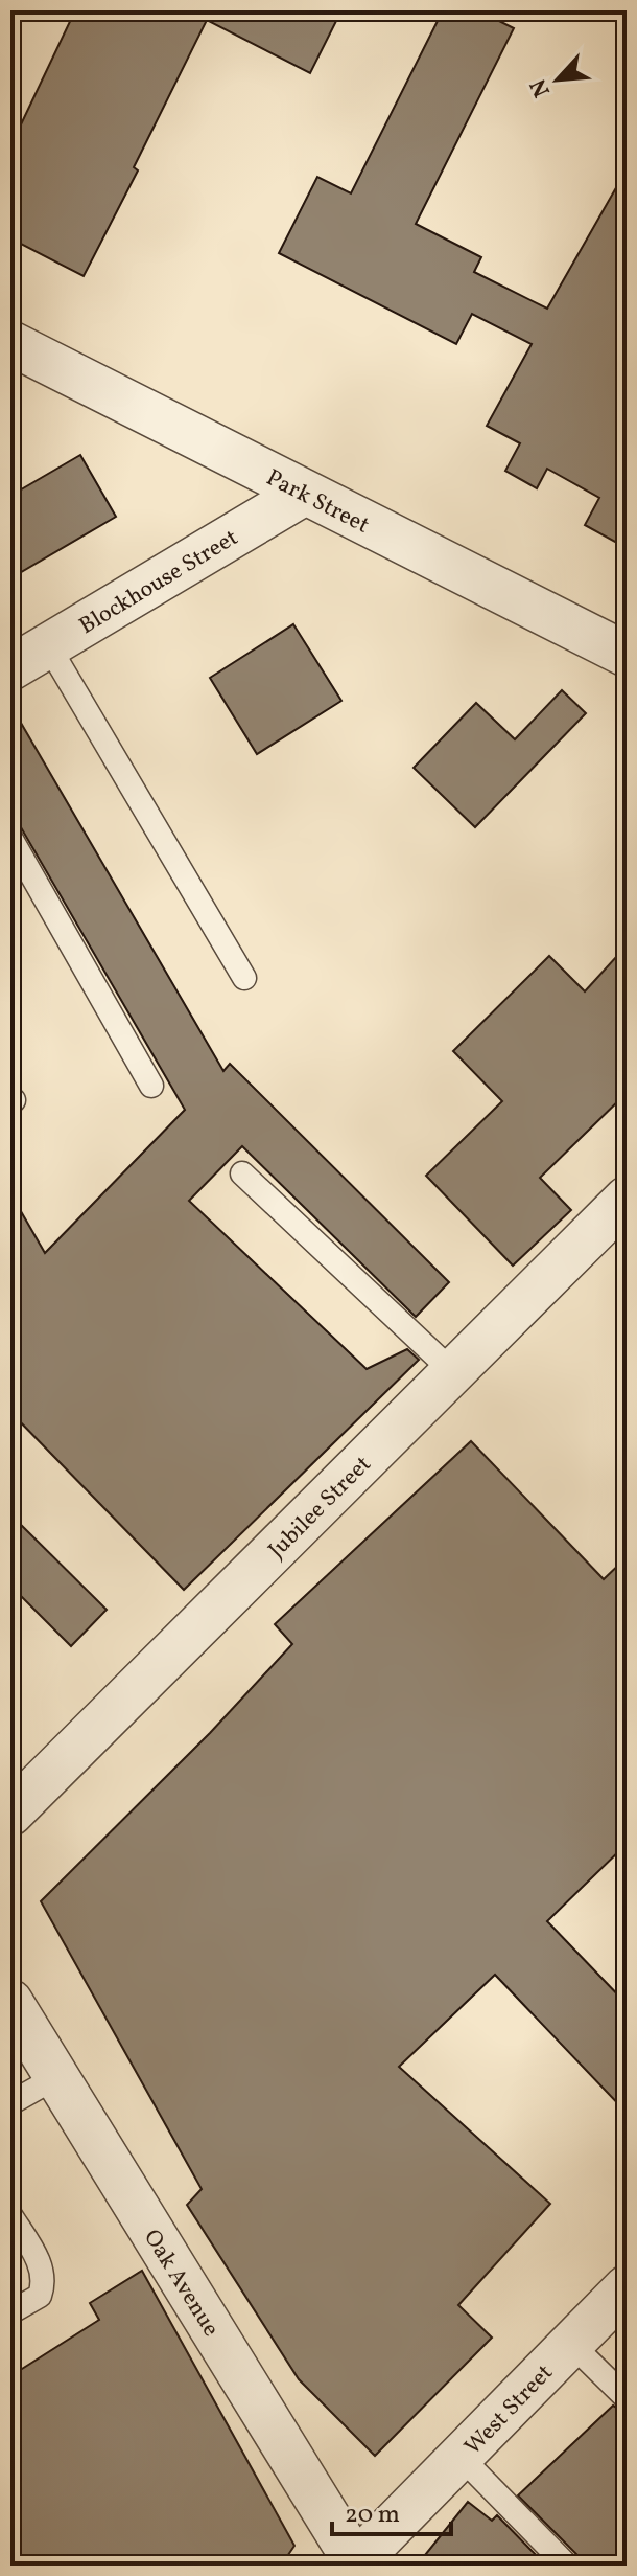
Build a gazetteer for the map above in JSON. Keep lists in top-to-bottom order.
{
  "streets": {
    "street": [
      "Park Street",
      "Blockhouse Street",
      "Jubilee Street",
      "Oak Avenue",
      "West Street"
    ]
  },
  "crossings": [
    ["Park Street", "Blockhouse Street"],
    ["Oak Avenue", "West Street"]
  ],
  "scale_bar": "20 m",
  "north": "bottom left"
}
